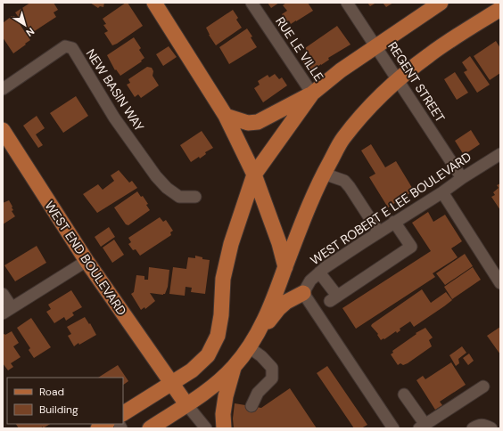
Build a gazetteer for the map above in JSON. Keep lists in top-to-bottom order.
{
  "streets": {
    "main road": ["WEST END BOULEVARD"],
    "street": [
      "RUE LE VILLE",
      "REGENT STREET",
      "NEW BASIN WAY",
      "WEST ROBERT E LEE BOULEVARD"
    ]
  },
  "crossings": [
    ["REGENT STREET", "WEST ROBERT E LEE BOULEVARD"]
  ],
  "legend": ["Road", "Building"],
  "north": "bottom right"
}
